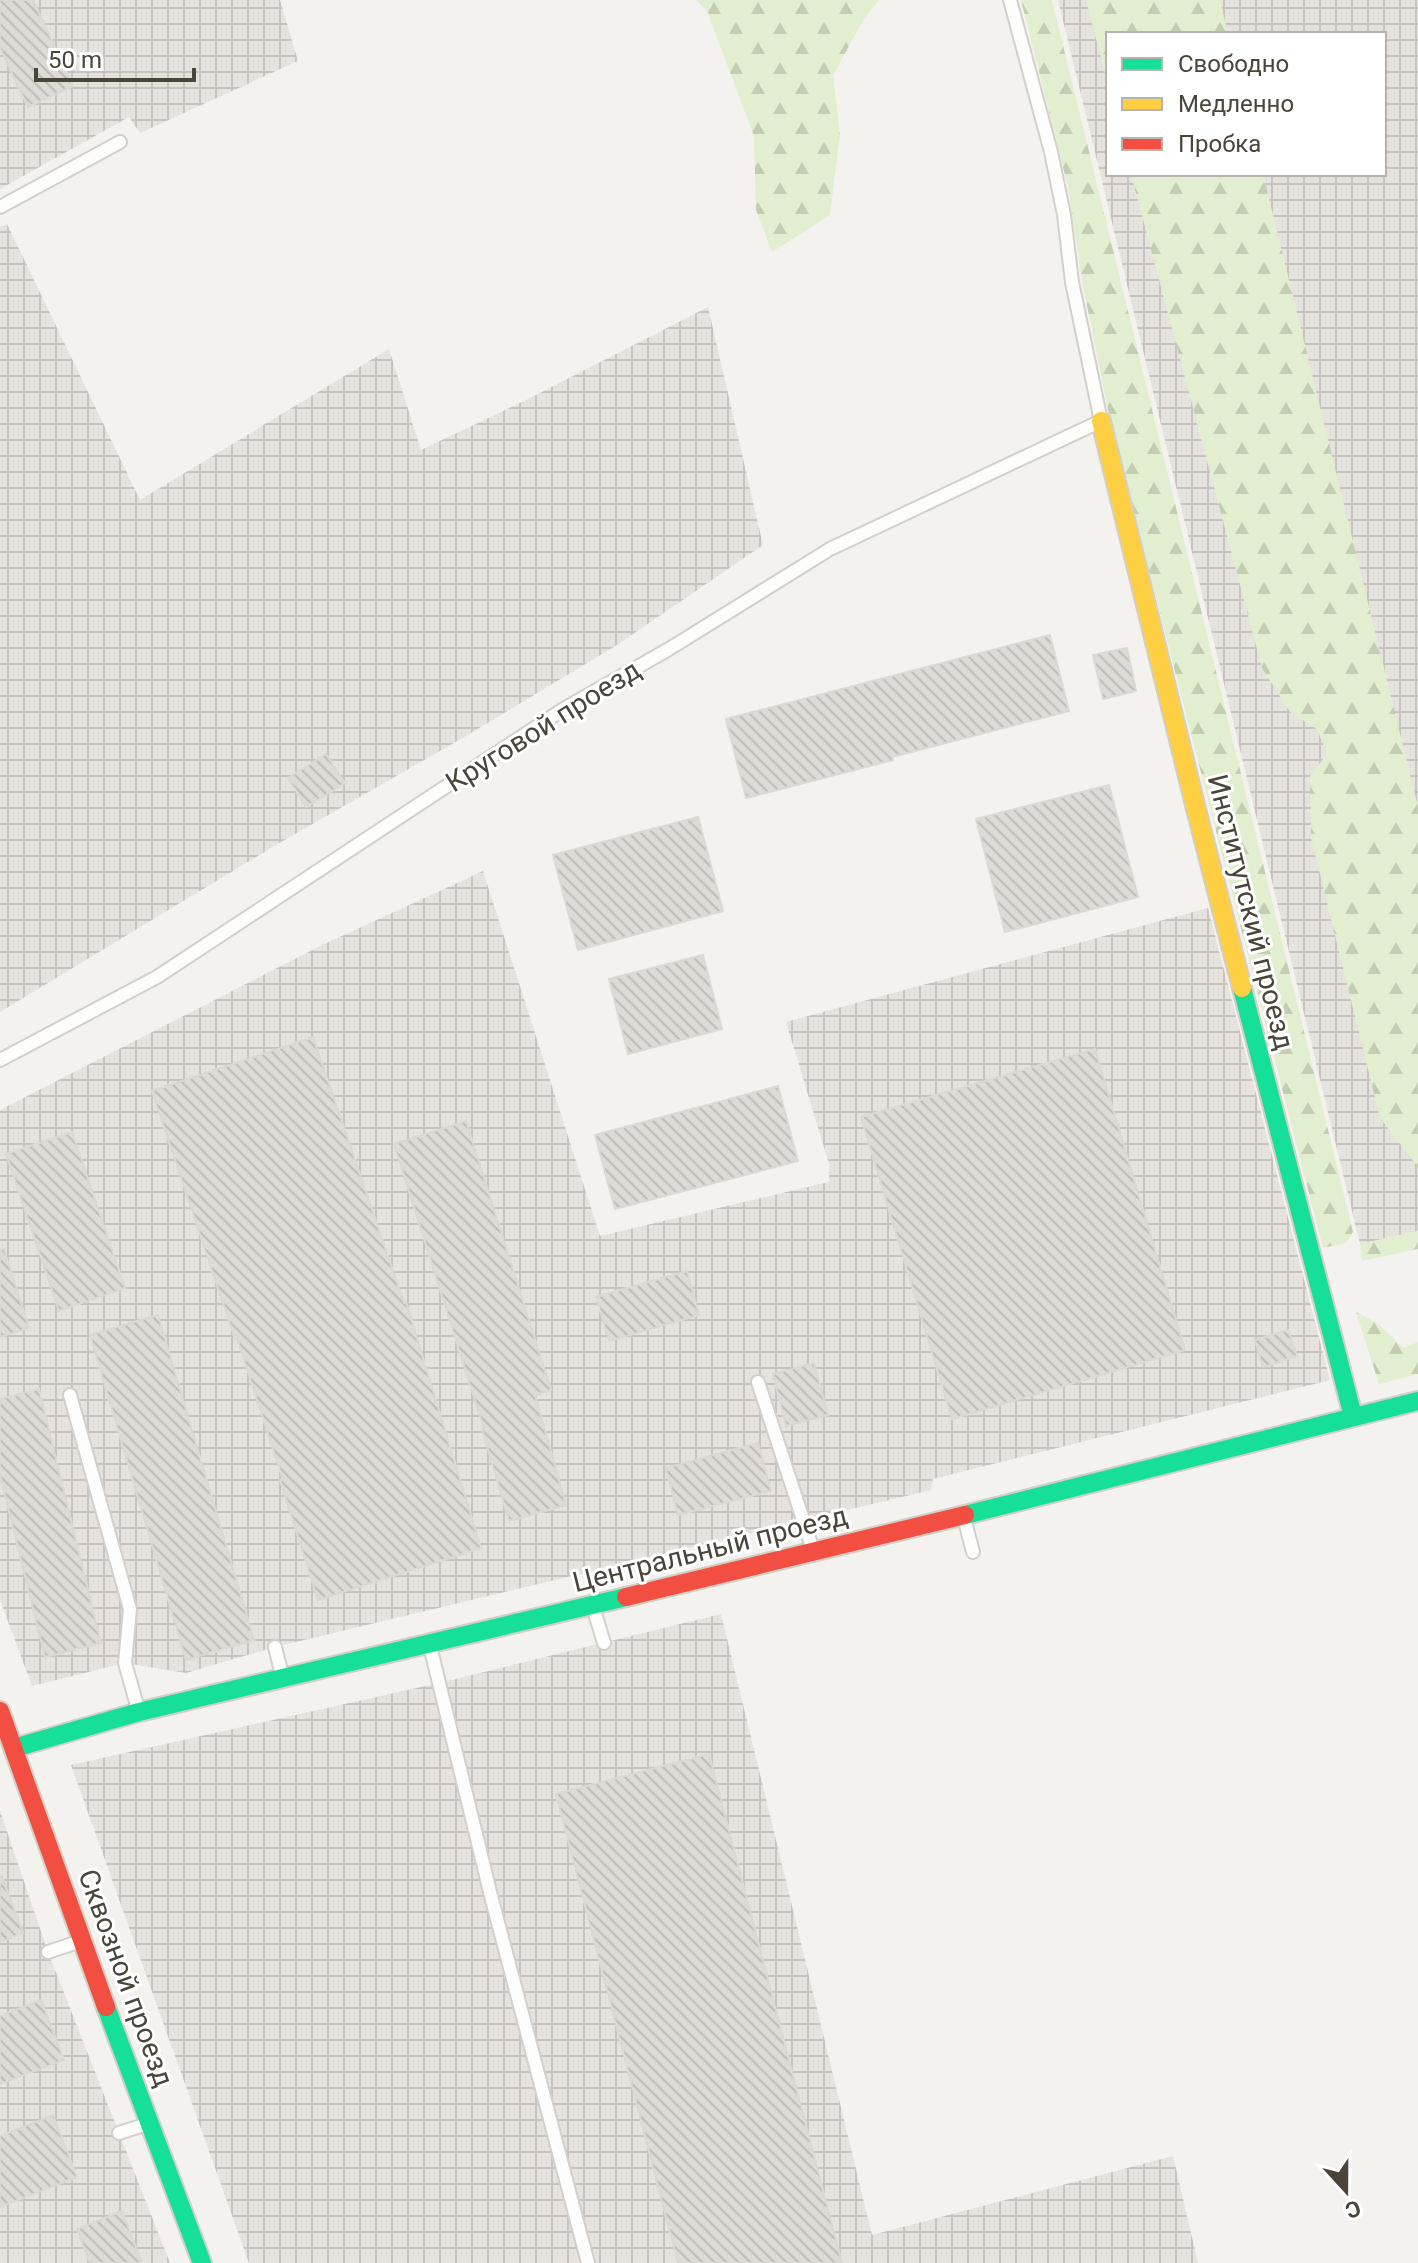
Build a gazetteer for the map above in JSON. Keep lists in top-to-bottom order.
{
  "streets": {
    "street": ["Институтский проезд", "Центральный проезд", "Сквозной проезд"],
    "lane": ["Круговой проезд"]
  },
  "crossings": [
    ["Круговой проезд", "Институтский проезд"],
    ["Институтский проезд", "Центральный проезд"],
    ["Центральный проезд", "Сквозной проезд"]
  ],
  "legend": ["Свободно", "Медленно", "Пробка"],
  "scale_bar": "50 m",
  "north": "bottom"
}
